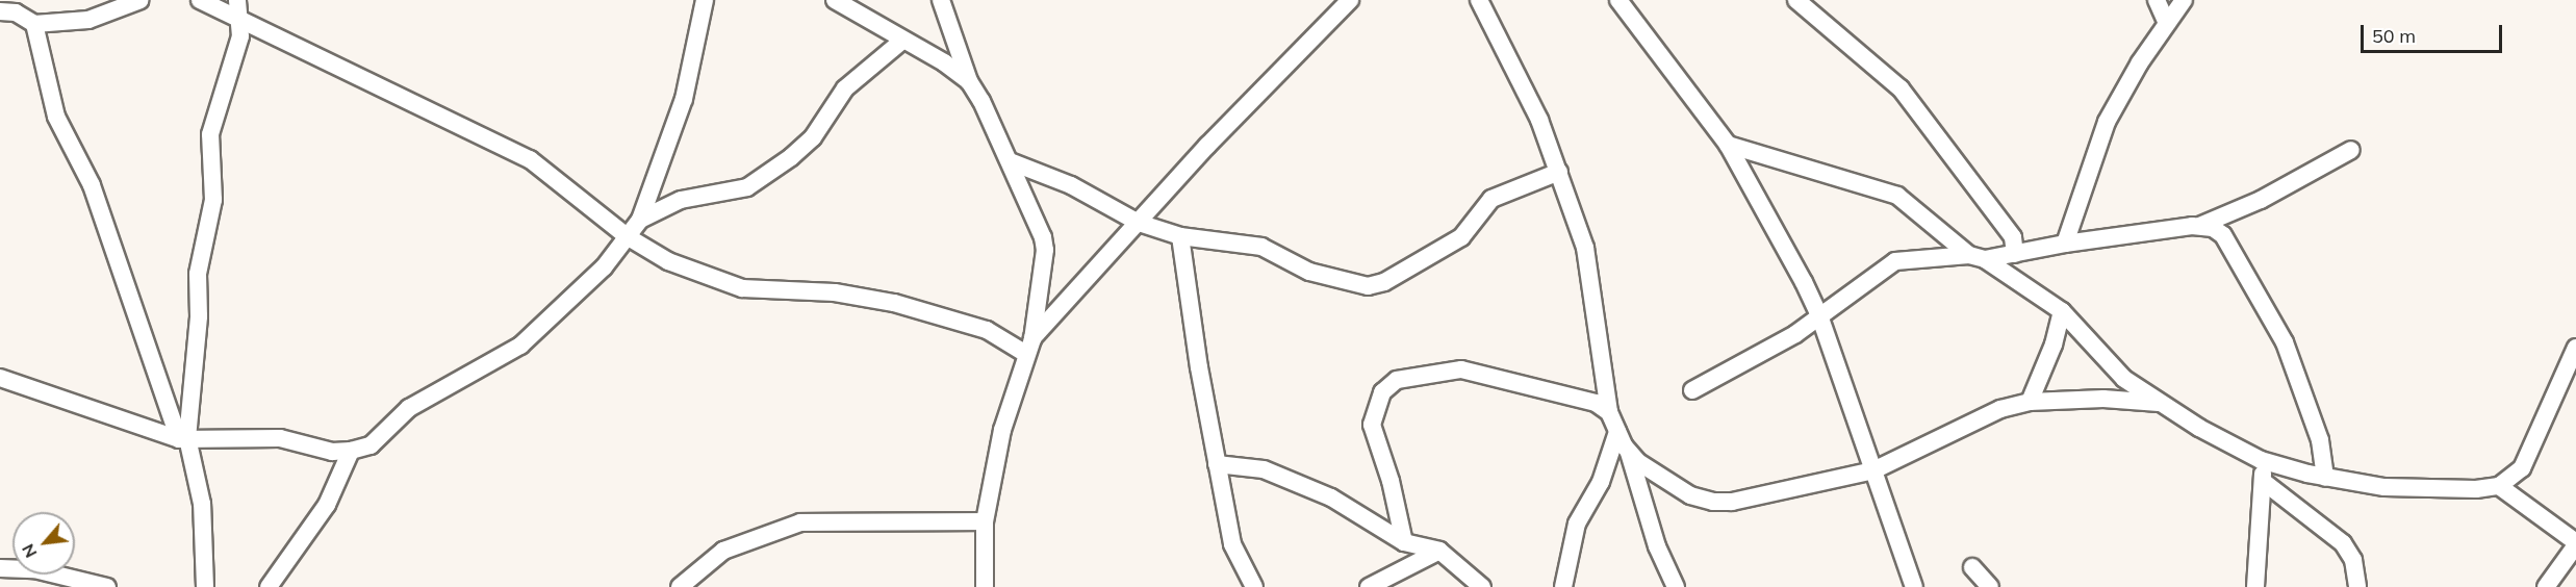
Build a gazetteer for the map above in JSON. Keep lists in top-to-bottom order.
{
  "scale_bar": "50 m",
  "north": "bottom left"
}
